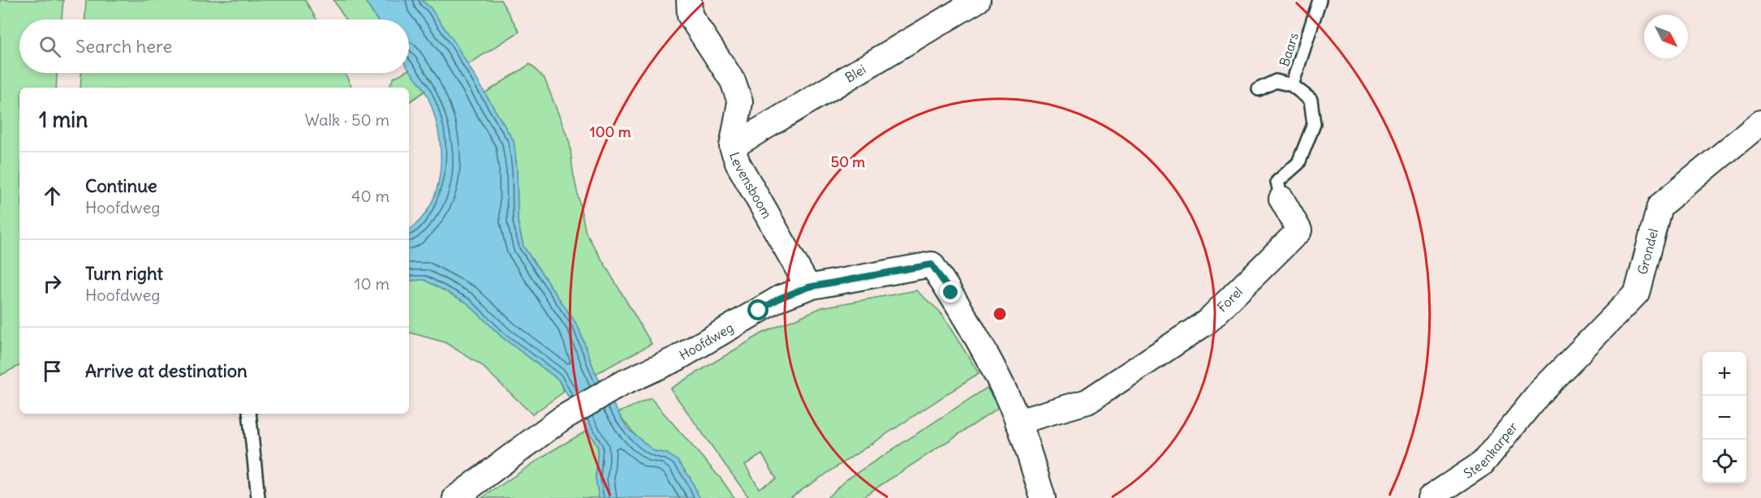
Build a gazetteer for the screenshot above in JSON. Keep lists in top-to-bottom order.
{
  "streets": {
    "street": [
      "Blei",
      "Levensboom",
      "Grondel",
      "Forel",
      "Hoofdweg",
      "Steenkarper"
    ],
    "lane": ["Baars"]
  },
  "crossings": [
    ["Baars", "Forel"],
    ["Blei", "Levensboom"],
    ["Levensboom", "Hoofdweg"],
    ["Grondel", "Steenkarper"],
    ["Forel", "Hoofdweg"]
  ],
  "north": "bottom right",
  "page": {
    "search": "Search here",
    "heading": ["1 min", "Walk · 50 m"],
    "list": [
      ["Continue", "Hoofdweg", "40 m"],
      ["Turn right", "Hoofdweg", "10 m"],
      "Arrive at destination"
    ],
    "map_buttons": ["+", "−"]
  },
  "rings": ["100 m", "50 m"]
}
